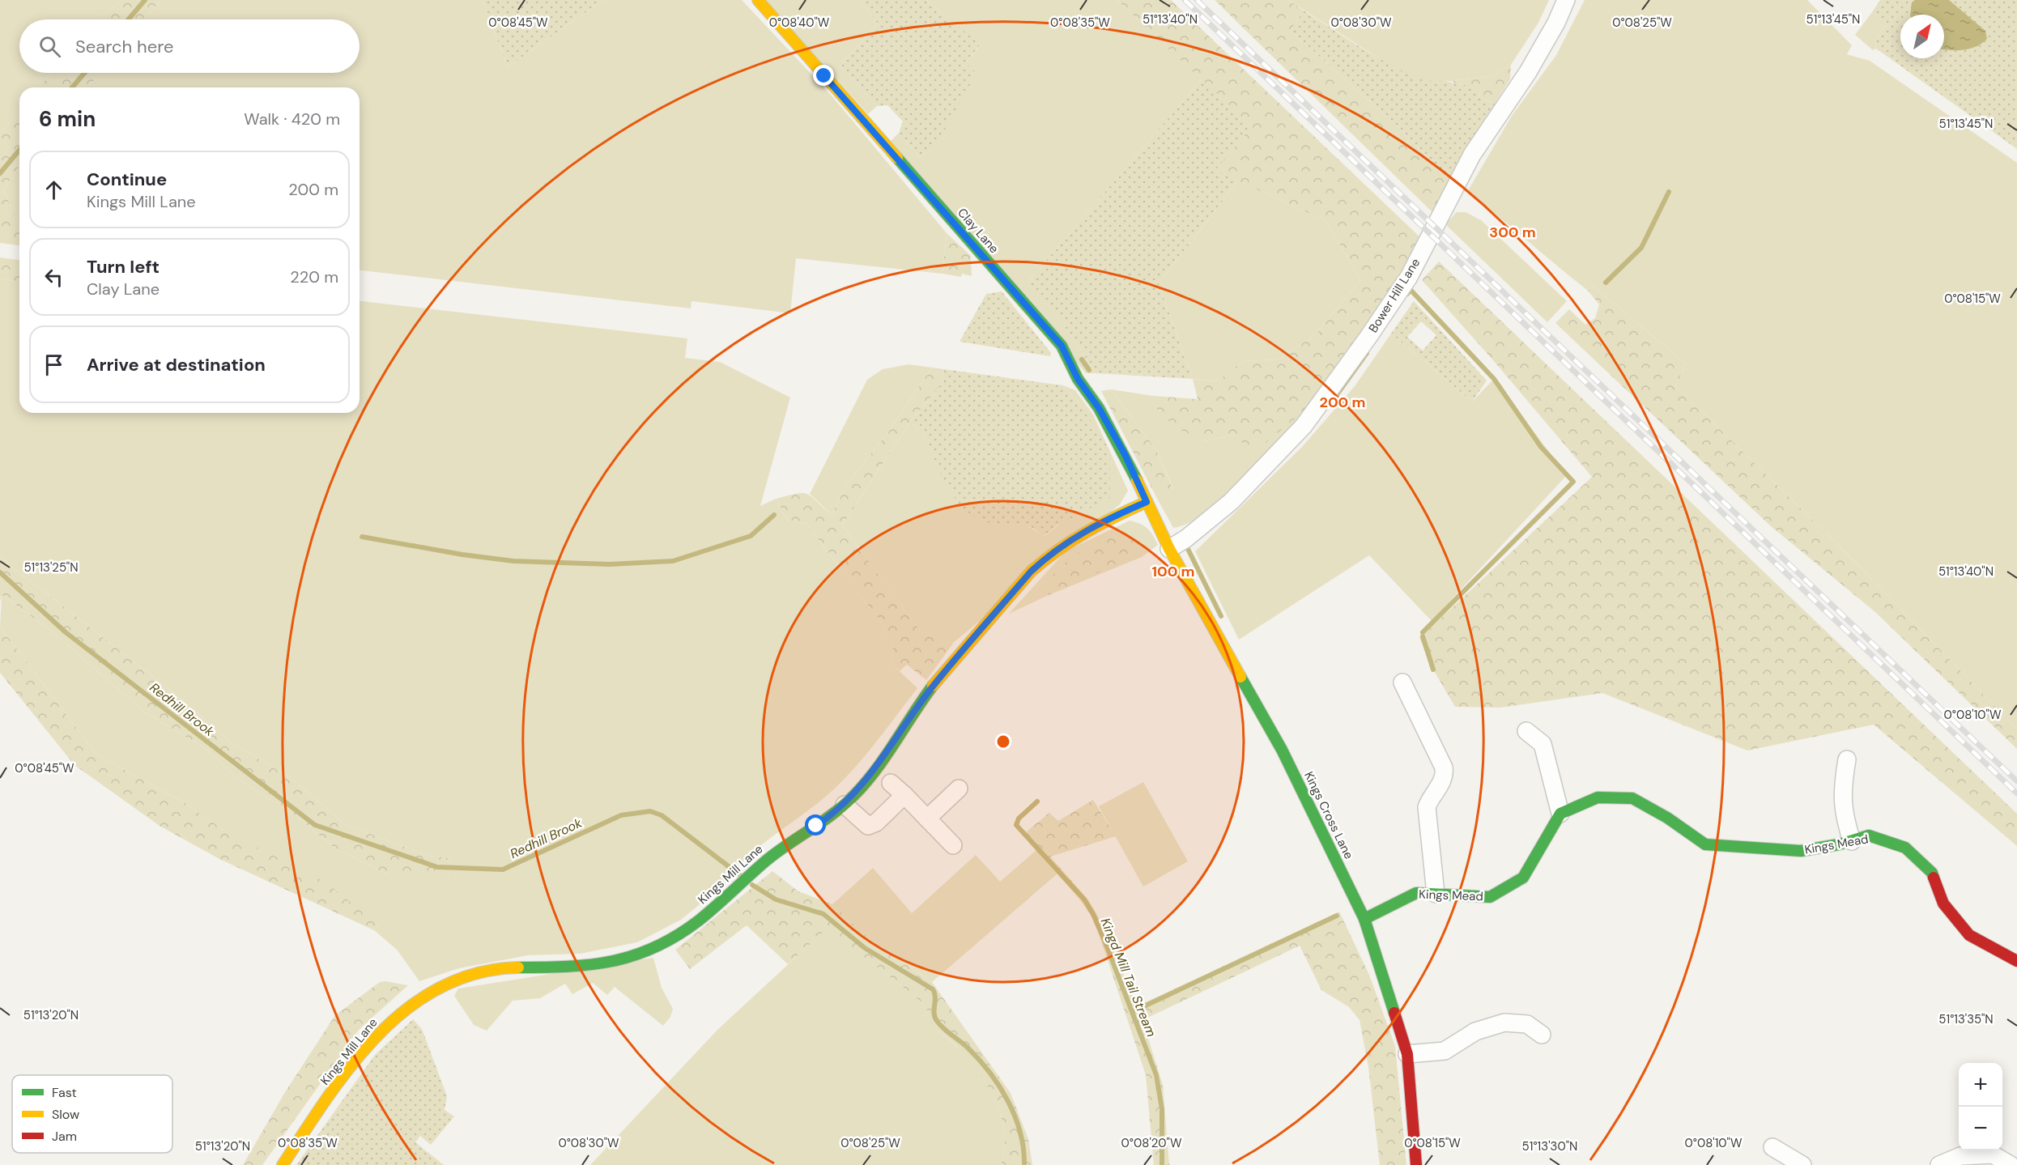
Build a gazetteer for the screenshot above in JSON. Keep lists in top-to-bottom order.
{
  "streets": {
    "street": [
      "Clay Lane",
      "Bower Hill Lane",
      "Kings Cross Lane",
      "Kings Mead",
      "Kings Mill Lane"
    ]
  },
  "crossings": [
    ["Clay Lane", "Kings Cross Lane"],
    ["Clay Lane", "Kings Mill Lane"],
    ["Bower Hill Lane", "Kings Cross Lane"],
    ["Kings Cross Lane", "Kings Mead"],
    ["Kings Cross Lane", "Kings Mill Lane"]
  ],
  "water": ["Redhill Brook", "Kingd Mill Tail Stream"],
  "legend": ["Fast", "Slow", "Jam"],
  "north": "top right",
  "page": {
    "search": "Search here",
    "heading": ["6 min", "Walk · 420 m"],
    "list": [
      ["Continue", "Kings Mill Lane", "200 m"],
      ["Turn left", "Clay Lane", "220 m"],
      "Arrive at destination"
    ],
    "map_buttons": ["+", "−"]
  },
  "coordinates": [
    "51°13'40\"N",
    "51°13'45\"N",
    "0°08'45\"W",
    "0°08'40\"W",
    "0°08'35\"W",
    "0°08'30\"W",
    "0°08'25\"W",
    "0°08'15\"W",
    "51°13'25\"N",
    "0°08'10\"W",
    "51°13'20\"N",
    "51°13'35\"N",
    "0°08'20\"W",
    "51°13'30\"N"
  ],
  "rings": ["300 m", "200 m", "100 m"]
}
